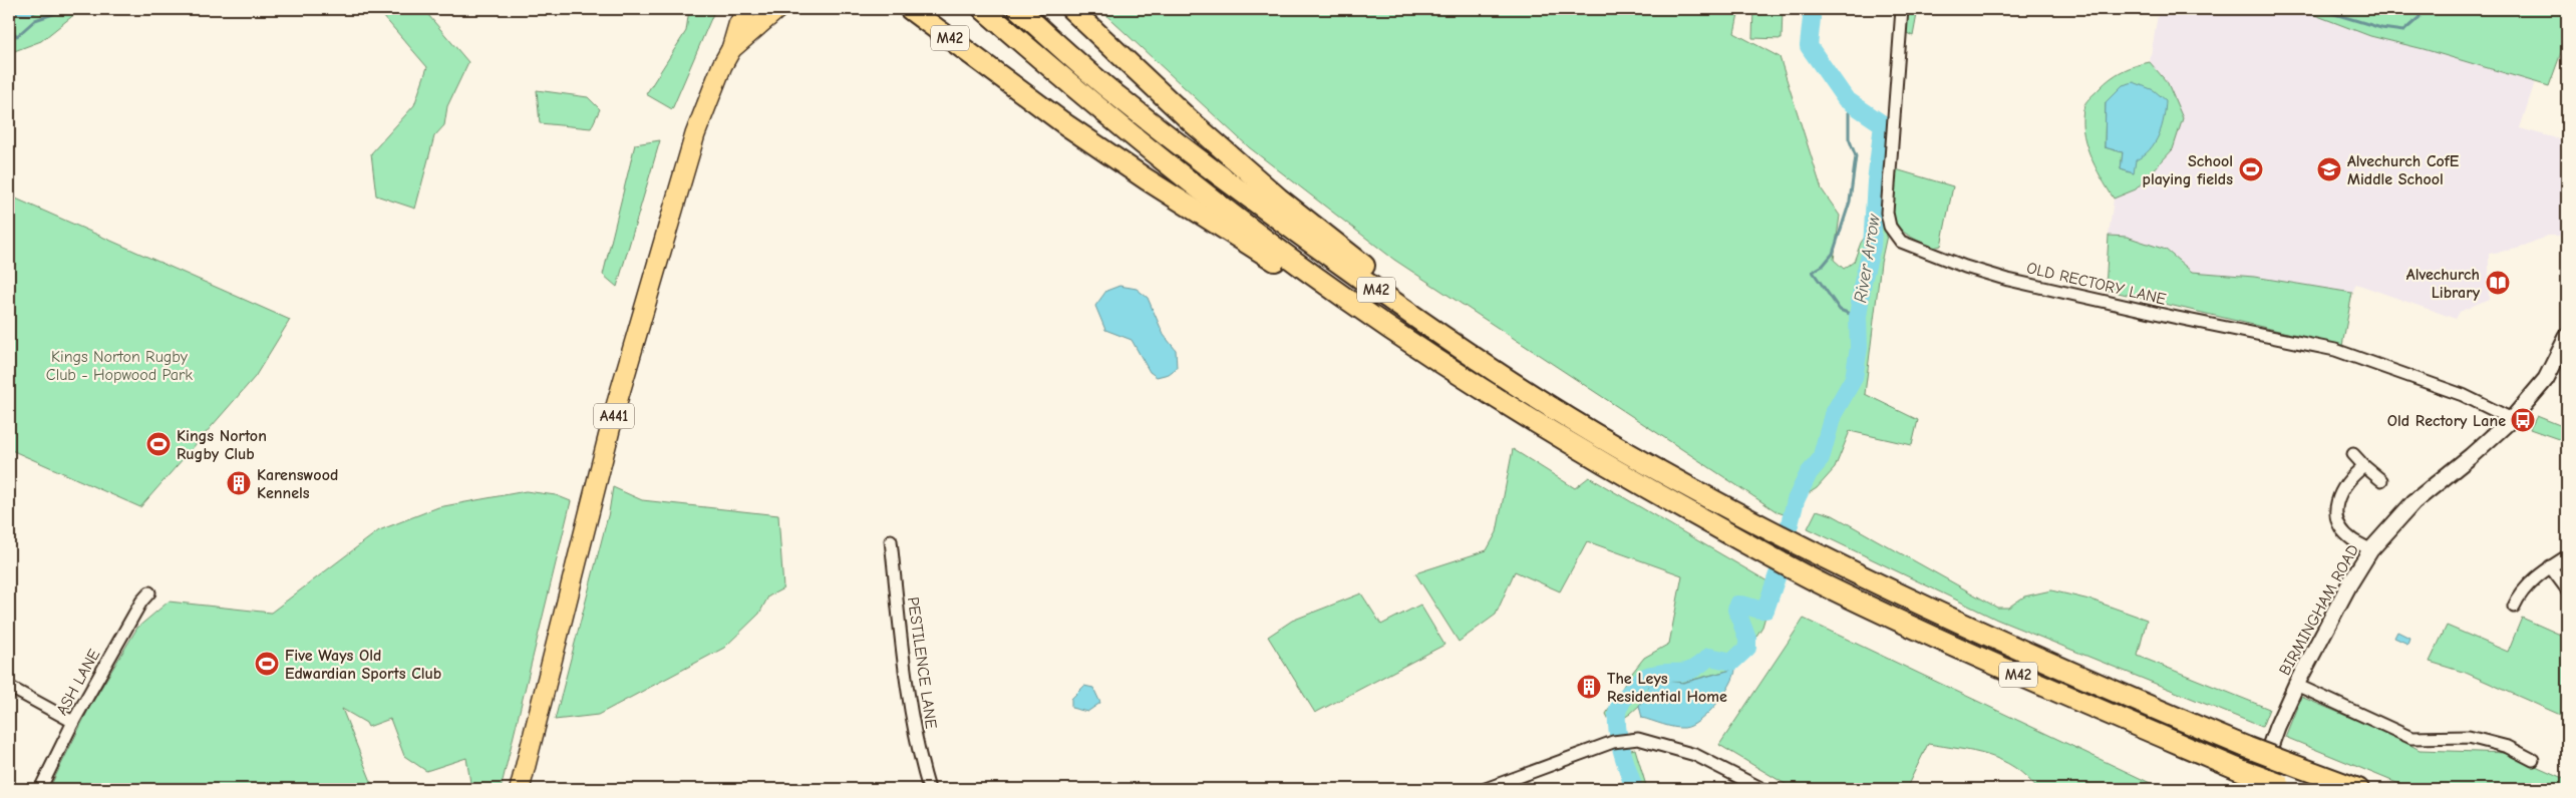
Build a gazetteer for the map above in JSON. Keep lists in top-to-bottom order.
{
  "streets": {
    "highway": ["M42", "A441"],
    "main road": ["BIRMINGHAM ROAD"],
    "street": ["OLD RECTORY LANE", "PESTILENCE LANE", "ASH LANE"]
  },
  "crossings": [
    ["OLD RECTORY LANE", "BIRMINGHAM ROAD"]
  ],
  "water": ["River Arrow"],
  "parks": ["Kings Norton Rugby Club - Hopwood Park"],
  "places": {
    "sports": ["School playing fields", "Kings Norton Rugby Club", "Five Ways Old Edwardian Sports Club"],
    "school or university": ["Alvechurch CofE Middle School"],
    "library": ["Alvechurch Library"],
    "bus stop": ["Old Rectory Lane"],
    "building": ["Karenswood Kennels", "The Leys Residential Home"]
  }
}
